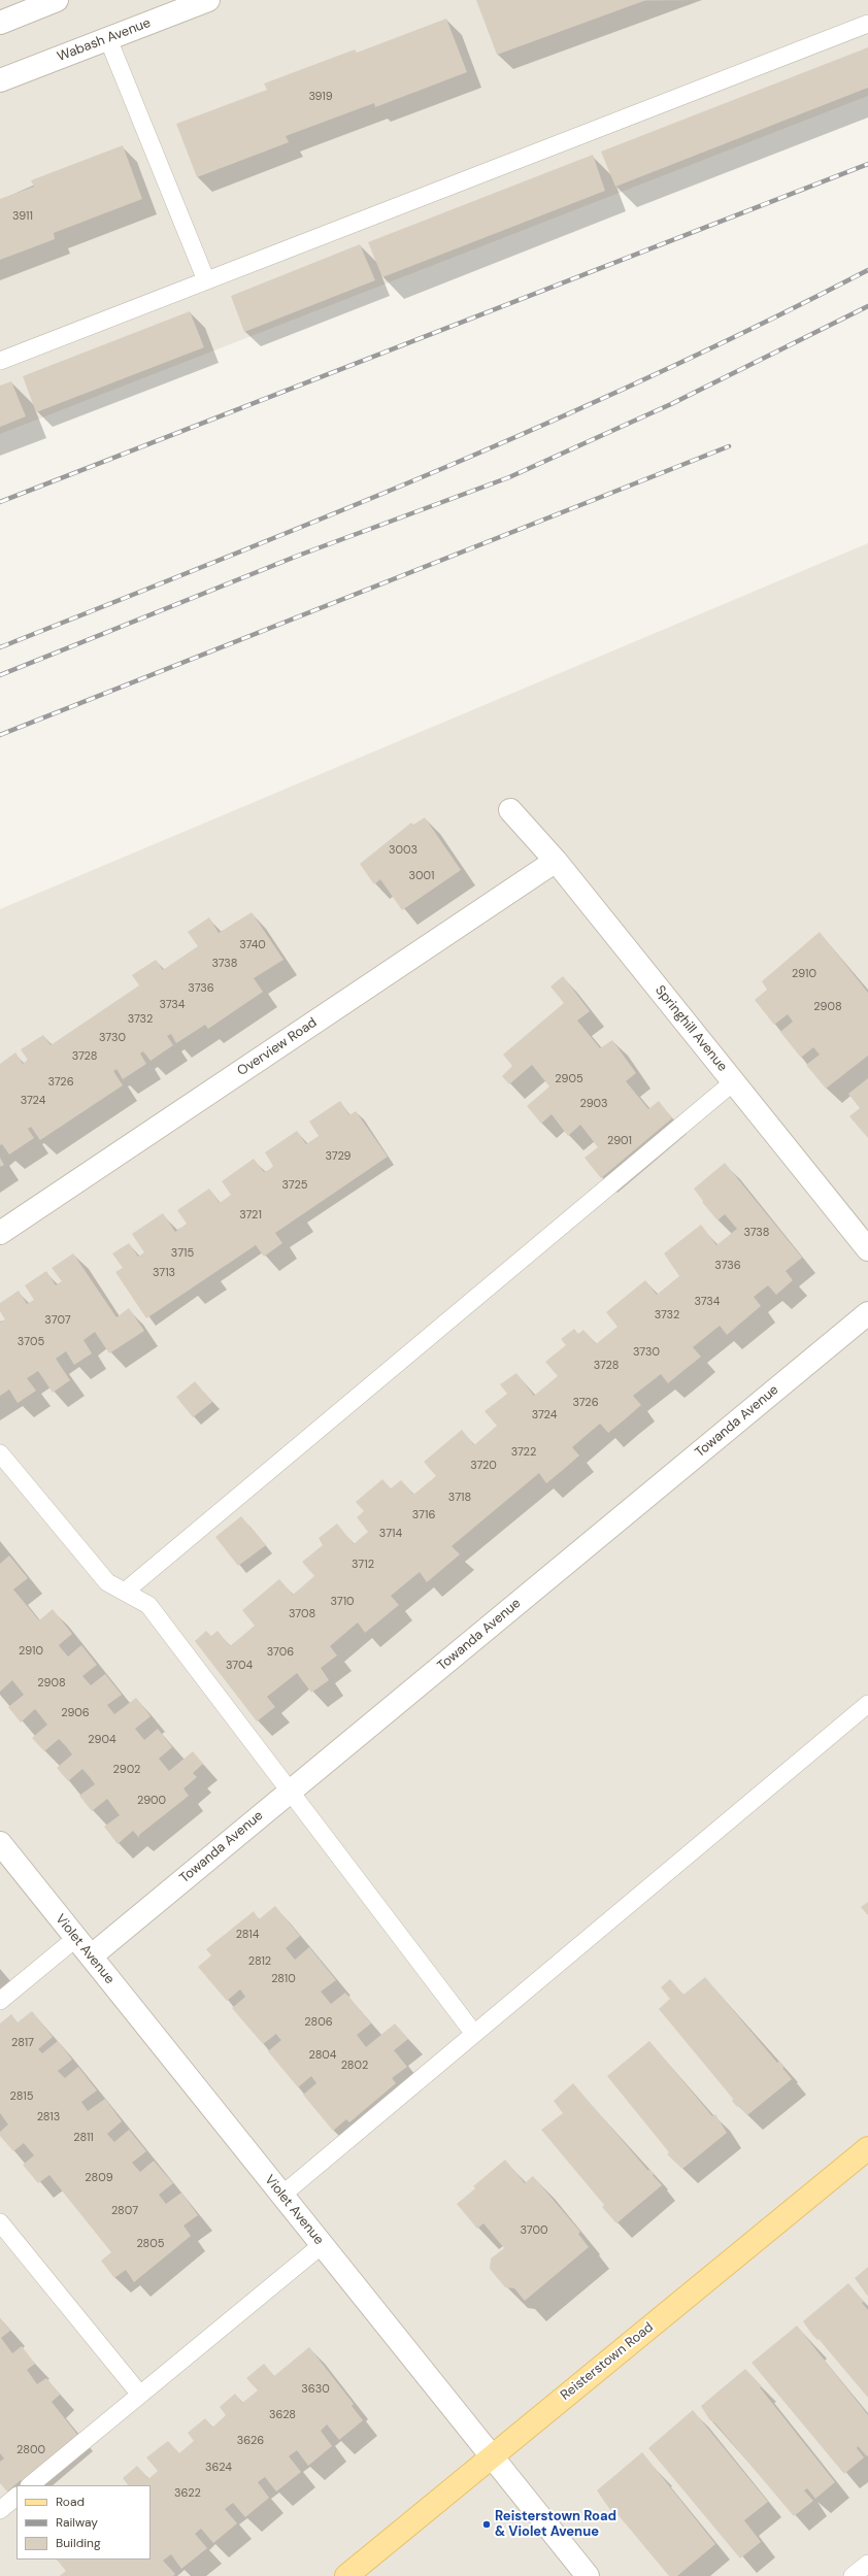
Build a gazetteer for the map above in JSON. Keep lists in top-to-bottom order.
{
  "streets": {
    "main road": ["Reisterstown Road"],
    "street": [
      "Wabash Avenue",
      "Springhill Avenue",
      "Overview Road",
      "Towanda Avenue",
      "Violet Avenue"
    ]
  },
  "crossings": [
    ["Springhill Avenue", "Overview Road"],
    ["Towanda Avenue", "Violet Avenue"],
    ["Violet Avenue", "Reisterstown Road"]
  ],
  "places": ["Reisterstown Road & Violet Avenue"],
  "house_numbers": [
    "3919",
    "3911",
    "3003",
    "3001",
    "3740",
    "3738",
    "2910",
    "3736",
    "3734",
    "2908",
    "3732",
    "3730",
    "3728",
    "2905",
    "3726",
    "3724",
    "2903",
    "2901",
    "3729",
    "3725",
    "3721",
    "3738",
    "3715",
    "3736",
    "3713",
    "3734",
    "3732",
    "3707",
    "3705",
    "3730",
    "3728",
    "3726",
    "3724",
    "3722",
    "3720",
    "3718",
    "3716",
    "3714",
    "3712",
    "3710",
    "3708",
    "2910",
    "3706",
    "3704",
    "2908",
    "2906",
    "2904",
    "2902",
    "2900",
    "2814",
    "2812",
    "2810",
    "2806",
    "2817",
    "2804",
    "2802",
    "2815",
    "2813",
    "2811",
    "2809",
    "2807",
    "3700",
    "2805",
    "3630",
    "3628",
    "3626",
    "2800",
    "3624",
    "3622"
  ],
  "legend": ["Road", "Railway", "Building"]
}
